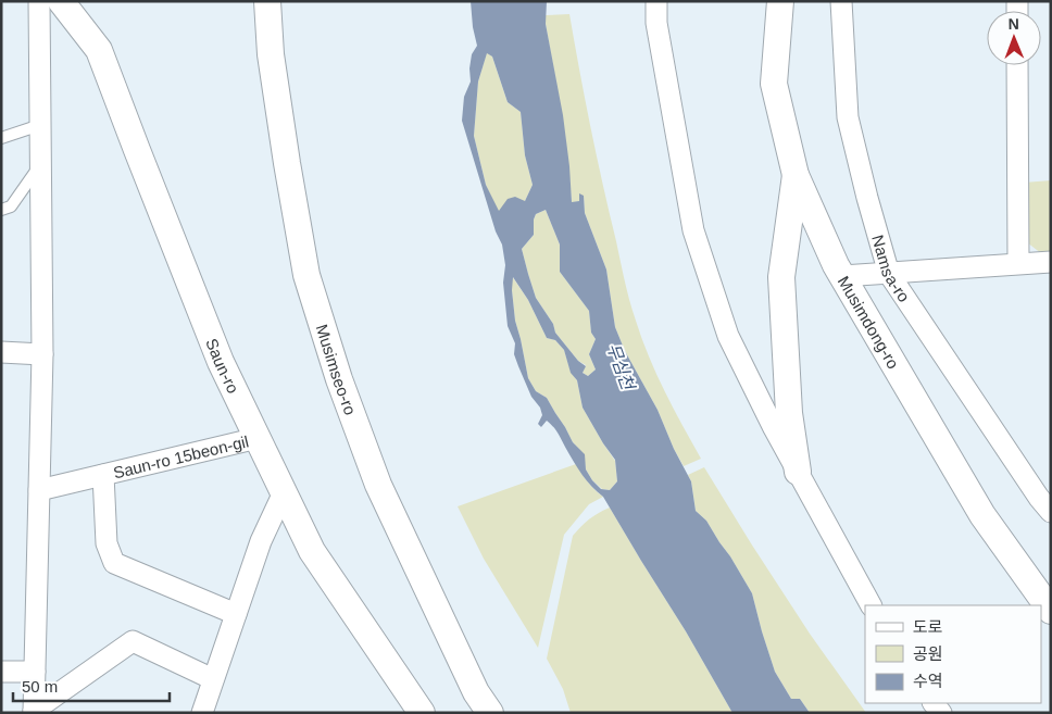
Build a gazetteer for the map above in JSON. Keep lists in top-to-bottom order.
{
  "streets": {
    "street": [
      "Namsa-ro",
      "Musimdong-ro",
      "Saun-ro",
      "Musimseo-ro",
      "Saun-ro 15beon-gil"
    ]
  },
  "crossings": [
    ["Saun-ro", "Saun-ro 15beon-gil"]
  ],
  "water": ["무심천"],
  "legend": ["도로", "공원", "수역"],
  "scale_bar": "50 m",
  "north": "top"
}
